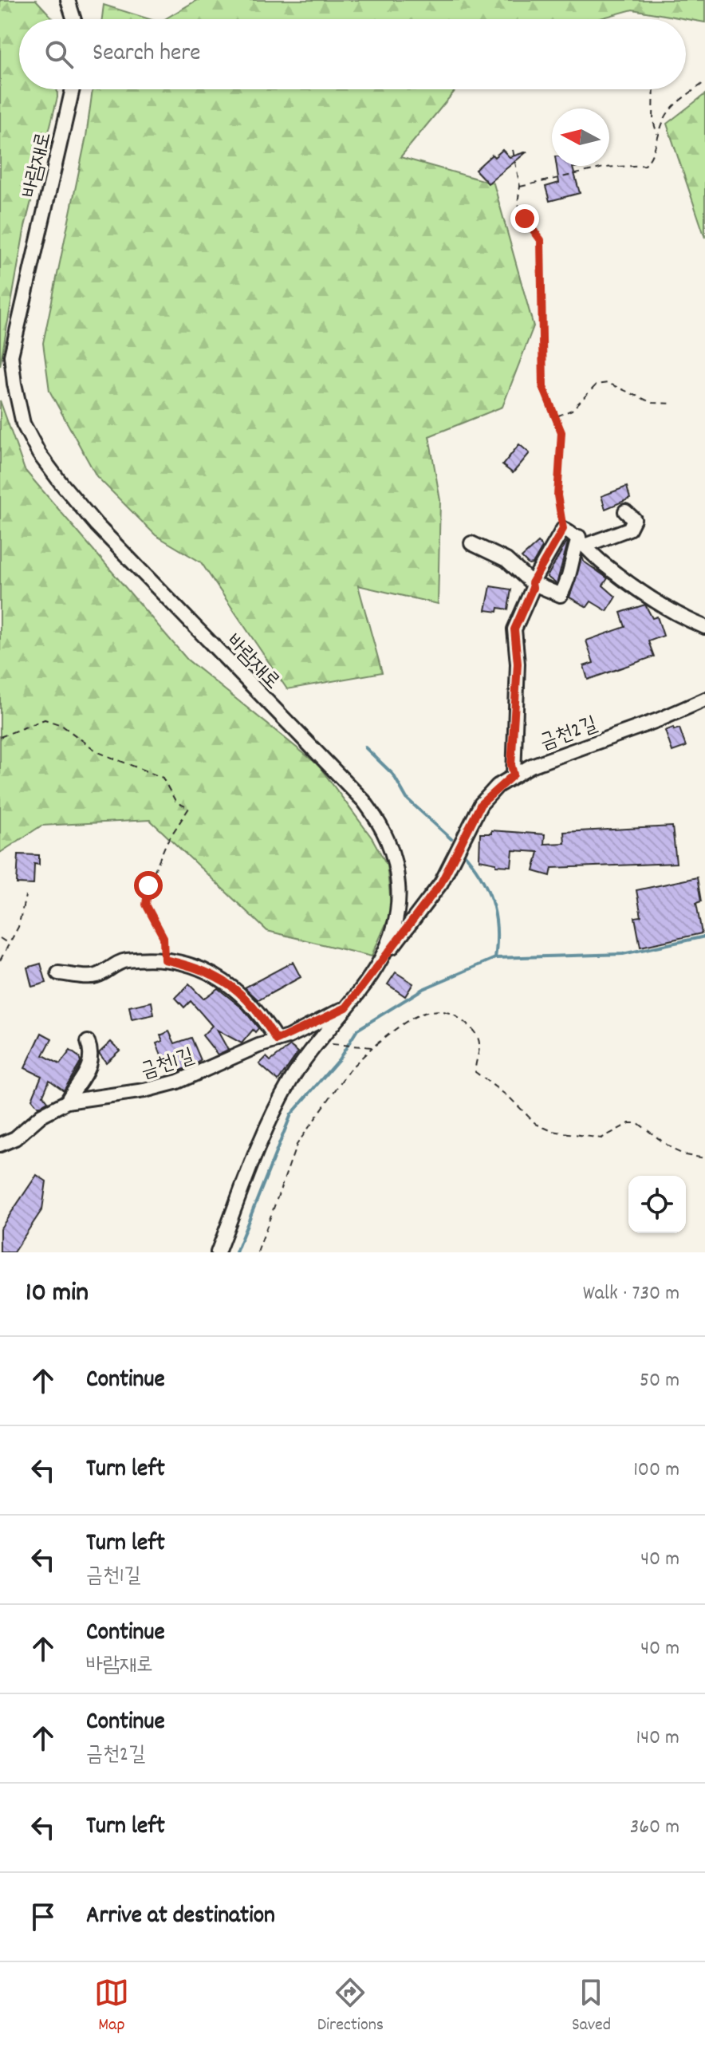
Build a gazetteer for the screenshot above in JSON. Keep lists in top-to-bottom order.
{
  "streets": {
    "street": ["바람재로", "금천2길", "금천1길"]
  },
  "crossings": [
    ["바람재로", "금천2길"],
    ["바람재로", "금천1길"]
  ],
  "north": "left",
  "page": {
    "search": "Search here",
    "heading": ["10 min", "Walk · 730 m"],
    "list": [
      ["Continue", "50 m"],
      ["Turn left", "100 m"],
      ["Turn left", "금천1길", "40 m"],
      ["Continue", "바람재로", "40 m"],
      ["Continue", "금천2길", "140 m"],
      ["Turn left", "360 m"],
      "Arrive at destination"
    ],
    "nav": ["Map", "Directions", "Saved"]
  }
}
